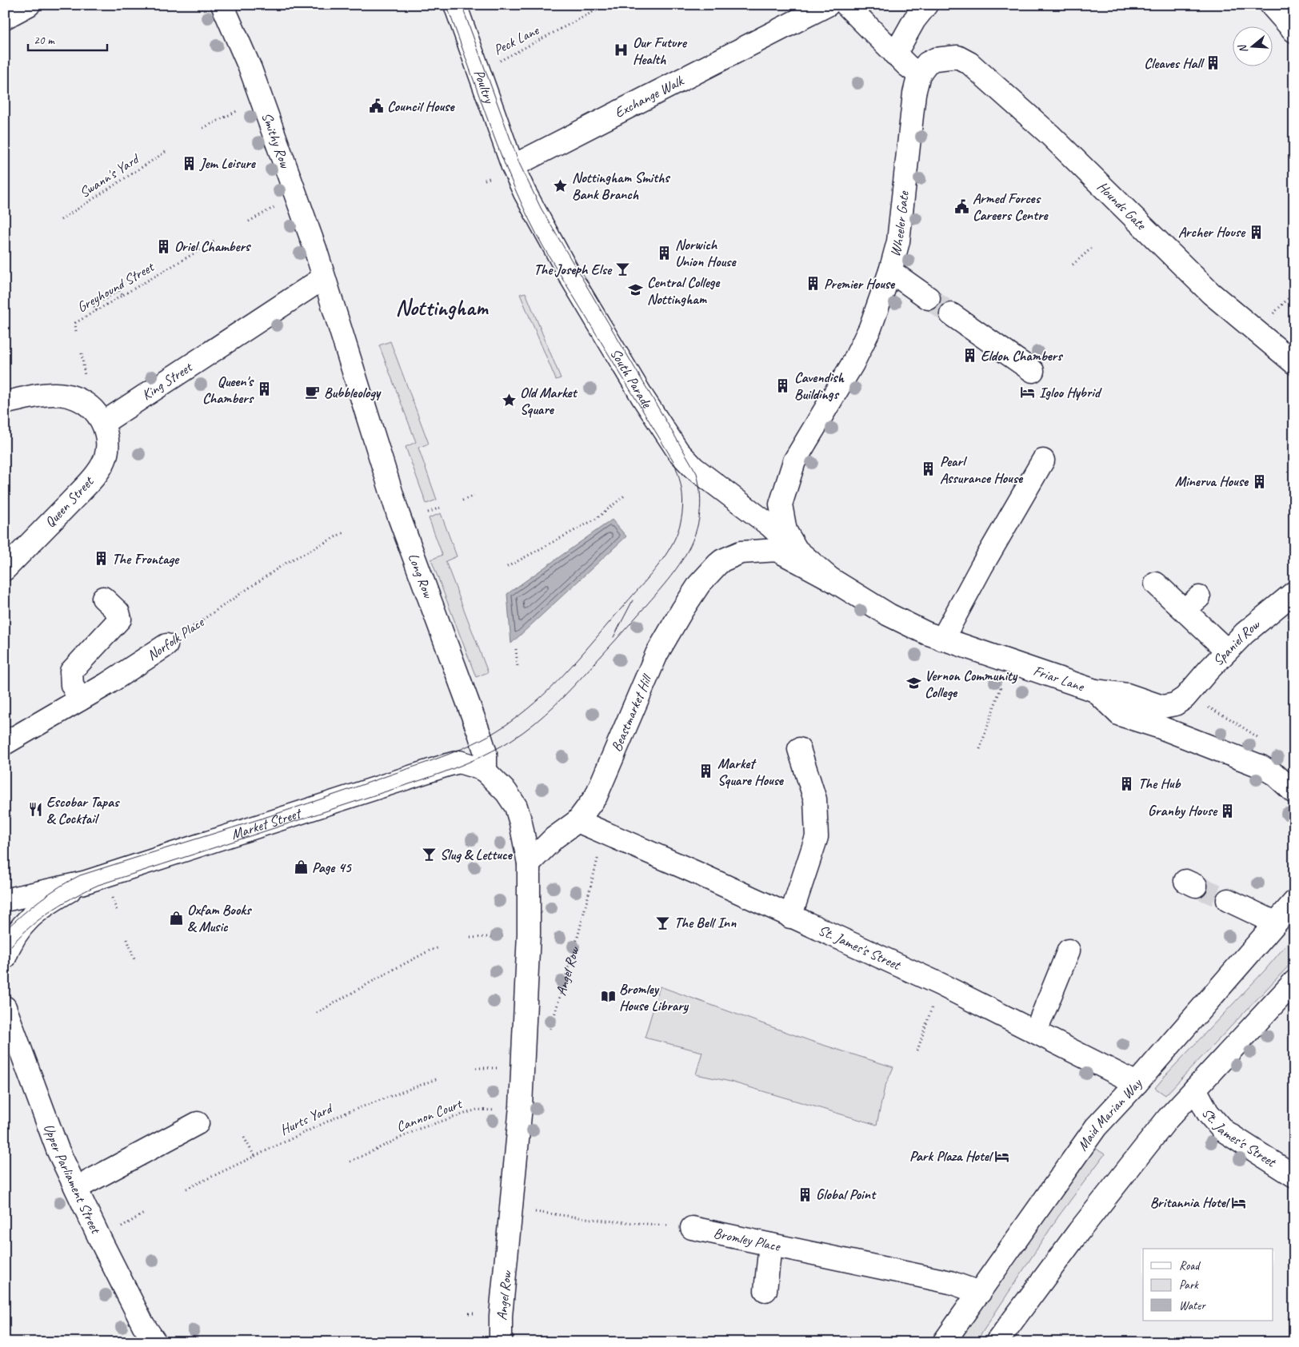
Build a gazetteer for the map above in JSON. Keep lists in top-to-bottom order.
{
  "streets": {
    "street": [
      "Poultry",
      "Exchange Walk",
      "Smithy Row",
      "Hounds Gate",
      "Wheeler Gate",
      "South Parade",
      "King Street",
      "Queen Street",
      "Long Row",
      "Norfolk Place",
      "Spaniel Row",
      "Friar Lane",
      "Beastmarket Hill",
      "Market Street",
      "St. James's Street",
      "Angel Row",
      "Maid Marian Way",
      "Upper Parliament Street",
      "Bromley Place"
    ],
    "path": [
      "Peck Lane",
      "Swann's Yard",
      "Greyhound Street",
      "Cannon Court",
      "Hurts Yard"
    ]
  },
  "crossings": [
    ["Peck Lane", "Poultry"],
    ["Poultry", "Exchange Walk"],
    ["Poultry", "South Parade"],
    ["Exchange Walk", "South Parade"],
    ["Smithy Row", "King Street"],
    ["Smithy Row", "Long Row"],
    ["Hounds Gate", "Wheeler Gate"],
    ["Wheeler Gate", "South Parade"],
    ["Wheeler Gate", "Friar Lane"],
    ["King Street", "Queen Street"],
    ["King Street", "Long Row"],
    ["Long Row", "Market Street"],
    ["Spaniel Row", "Friar Lane"],
    ["Friar Lane", "Beastmarket Hill"],
    ["Beastmarket Hill", "St. James's Street"],
    ["Beastmarket Hill", "Angel Row"],
    ["St. James's Street", "Angel Row"],
    ["St. James's Street", "Maid Marian Way"],
    ["Angel Row", "Cannon Court"],
    ["Maid Marian Way", "Bromley Place"]
  ],
  "districts": ["Nottingham"],
  "places": {
    "hospital": ["Our Future Health"],
    "building": [
      "Cleaves Hall",
      "Jem Leisure",
      "Archer House",
      "Oriel Chambers",
      "Norwich Union House",
      "Premier House",
      "Eldon Chambers",
      "Cavendish Buildings",
      "Queen's Chambers",
      "Pearl Assurance House",
      "Minerva House",
      "The Frontage",
      "Market Square House",
      "The Hub",
      "Granby House",
      "Global Point"
    ],
    "public building": ["Council House", "Armed Forces Careers Centre"],
    "place": ["Nottingham Smiths Bank Branch", "Old Market Square"],
    "bar": ["The Joseph Else", "Slug & Lettuce", "The Bell Inn"],
    "school or university": ["Central College Nottingham", "Vernon Community College"],
    "cafe": ["Bubbleology"],
    "hotel": ["Igloo Hybrid", "Park Plaza Hotel", "Britannia Hotel"],
    "restaurant": ["Escobar Tapas & Cocktail"],
    "shop": ["Page 45", "Oxfam Books & Music"],
    "library": ["Bromley House Library"]
  },
  "legend": ["Road", "Park", "Water"],
  "scale_bar": "20 m",
  "north": "left"
}
